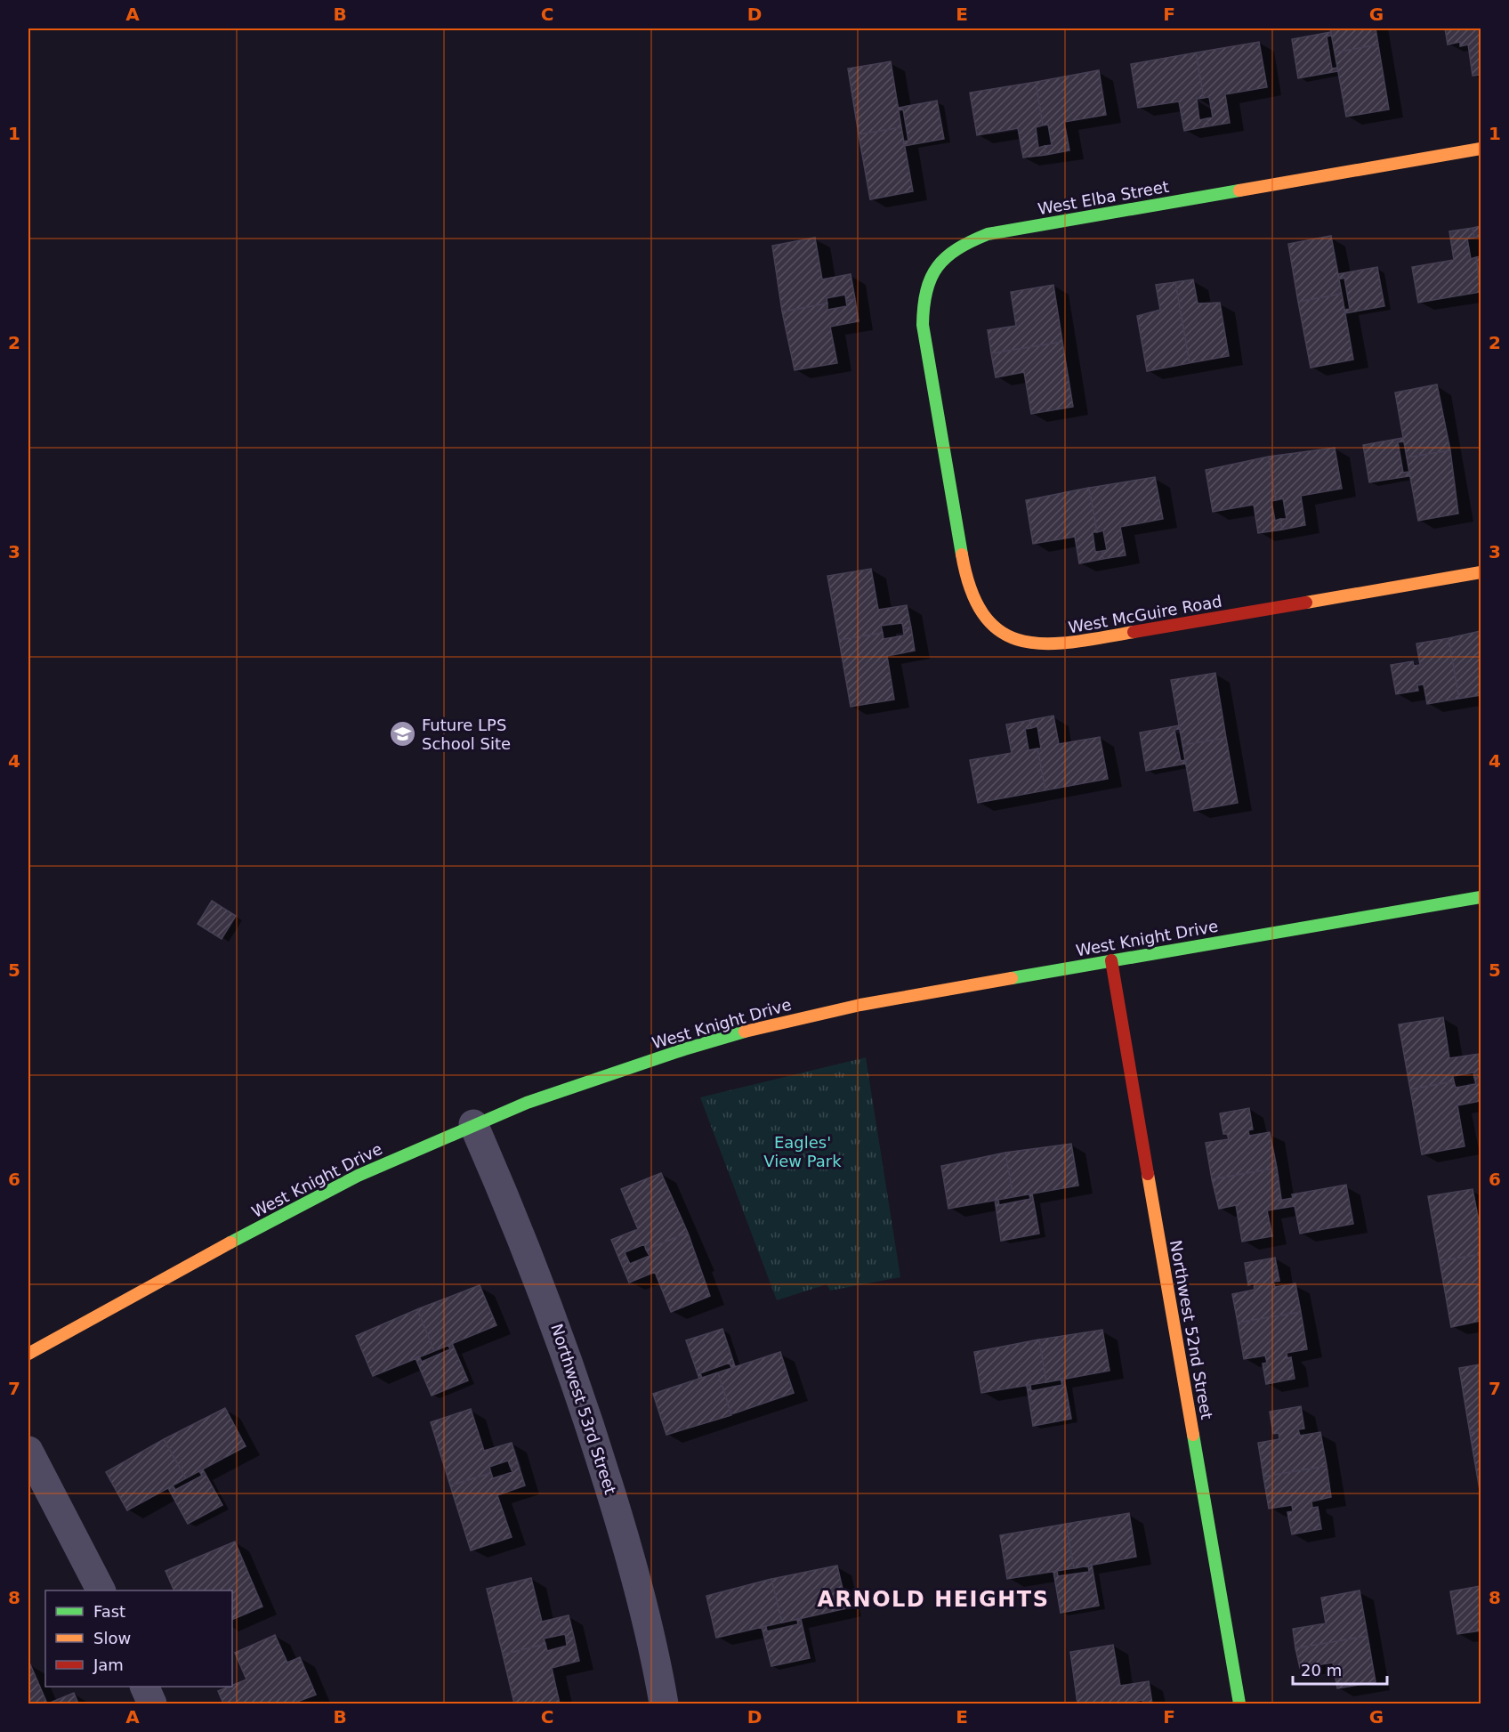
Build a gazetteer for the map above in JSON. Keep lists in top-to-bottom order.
{
  "streets": {
    "street": [
      "West Elba Street",
      "West McGuire Road",
      "West Knight Drive",
      "Northwest 52nd Street",
      "Northwest 53rd Street"
    ]
  },
  "crossings": [
    ["West Elba Street", "West McGuire Road"],
    ["West Knight Drive", "Northwest 52nd Street"],
    ["West Knight Drive", "Northwest 53rd Street"]
  ],
  "districts": ["ARNOLD HEIGHTS"],
  "parks": ["Eagles' View Park"],
  "places": {
    "school or university": ["Future LPS School Site"]
  },
  "legend": ["Fast", "Slow", "Jam"],
  "scale_bar": "20 m",
  "grid": {
    "columns": [
      "A",
      "B",
      "C",
      "D",
      "E",
      "F",
      "G"
    ],
    "rows": [
      "1",
      "2",
      "3",
      "4",
      "5",
      "6",
      "7",
      "8"
    ]
  }
}
